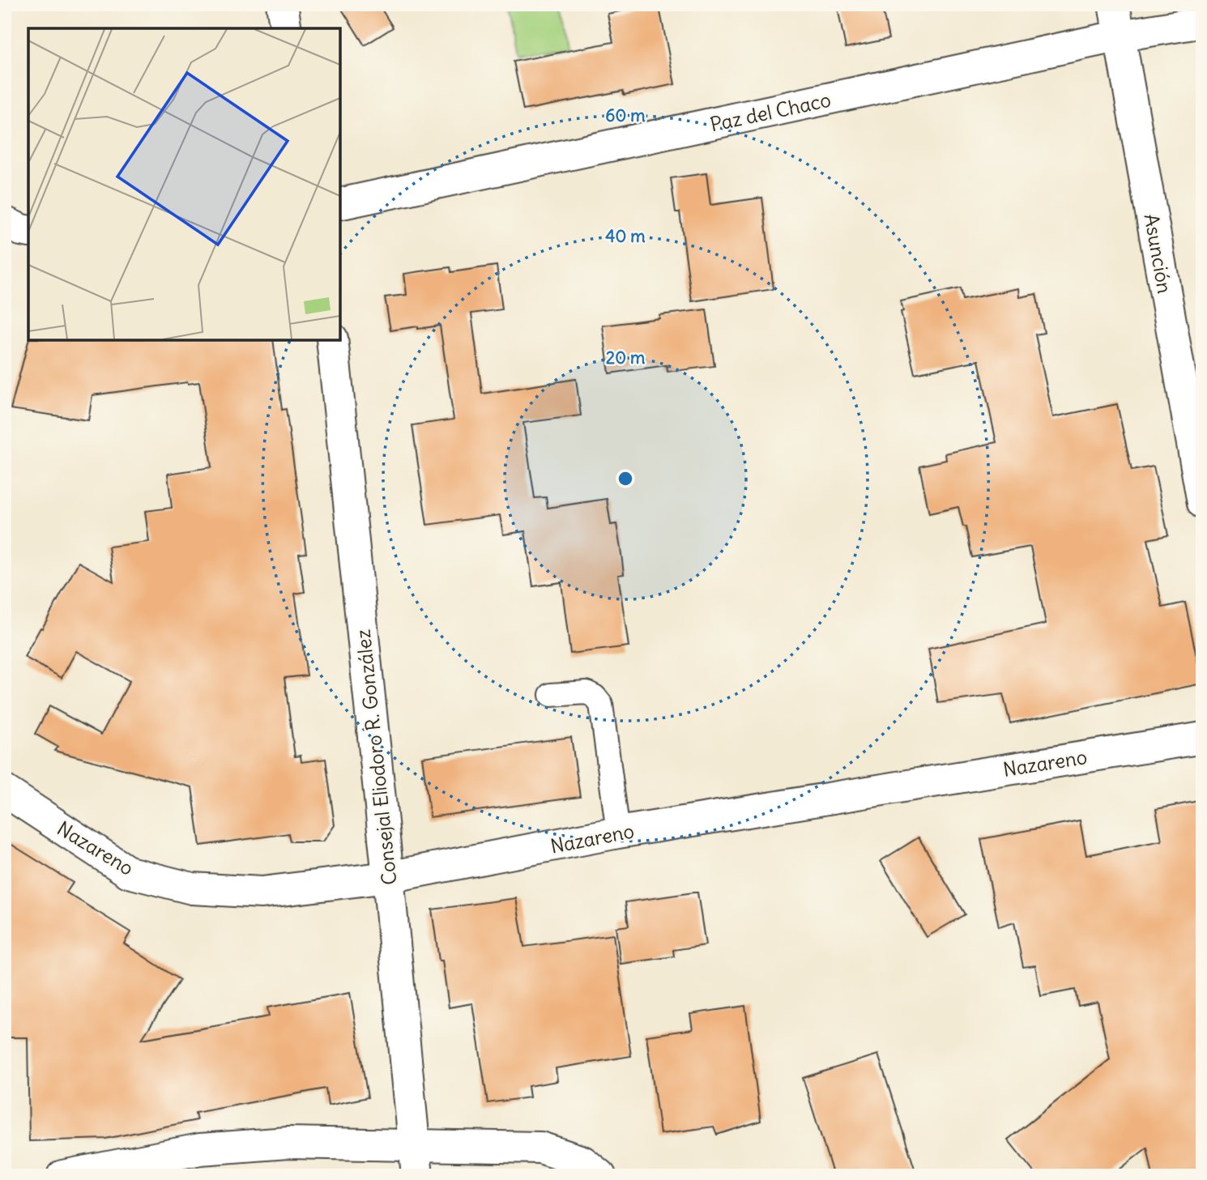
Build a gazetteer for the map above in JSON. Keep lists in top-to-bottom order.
{
  "streets": {
    "street": [
      "Paz del Chaco",
      "Asunción",
      "Consejal Eliodoro R. González",
      "Nazareno"
    ]
  },
  "crossings": [
    ["Paz del Chaco", "Asunción"],
    ["Consejal Eliodoro R. González", "Nazareno"]
  ],
  "rings": ["60 m", "40 m", "20 m"]
}
